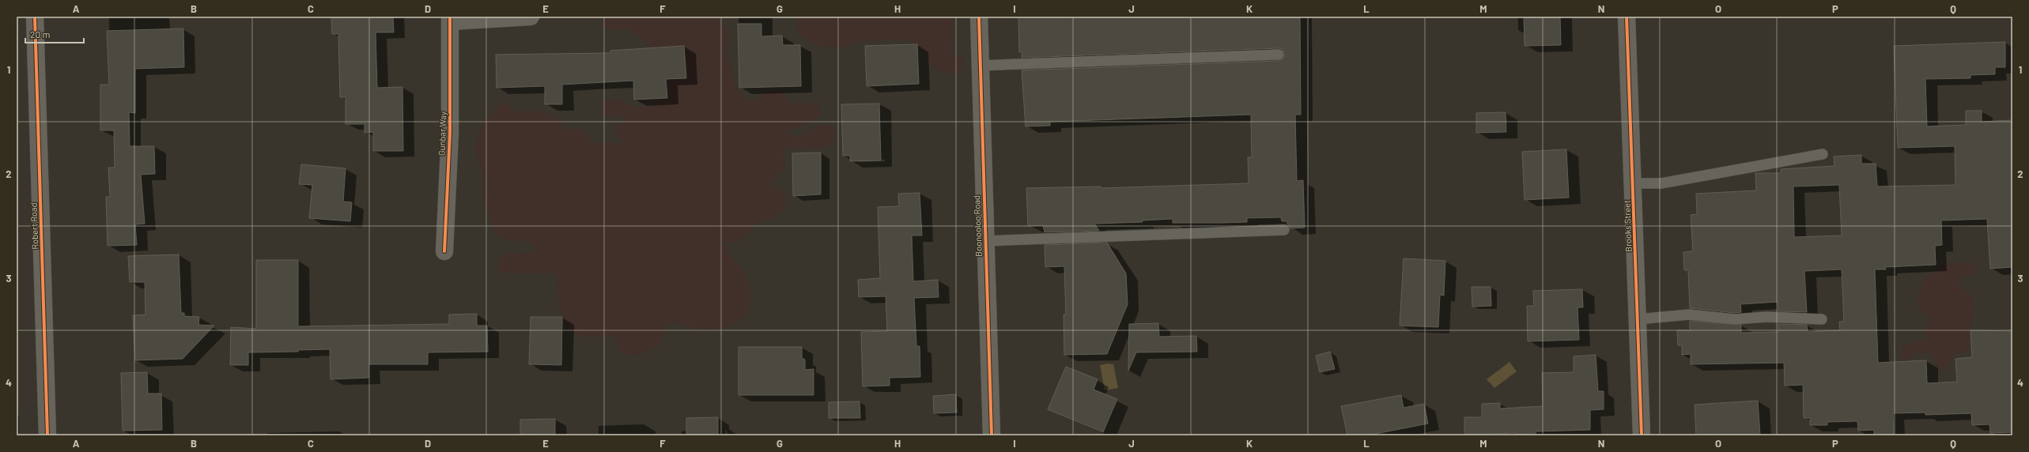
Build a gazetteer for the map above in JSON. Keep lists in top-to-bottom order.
{
  "streets": {
    "street": [
      "Gunbar Way",
      "Robert Road",
      "Boonooloo Road",
      "Brooks Street"
    ]
  },
  "scale_bar": "20 m",
  "grid": {
    "columns": [
      "A",
      "B",
      "C",
      "D",
      "E",
      "F",
      "G",
      "H",
      "I",
      "J",
      "K",
      "L",
      "M",
      "N",
      "O",
      "P",
      "Q"
    ],
    "rows": [
      "1",
      "2",
      "3",
      "4"
    ]
  }
}
